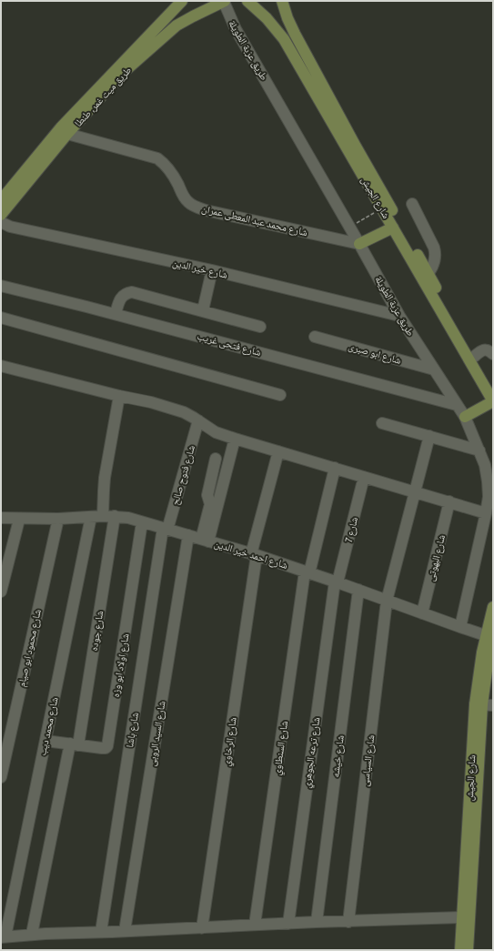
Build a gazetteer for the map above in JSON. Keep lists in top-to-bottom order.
{
  "streets": {
    "main road": ["طريق ميت غمر, طنطا", "شارع الجيش"],
    "street": [
      "طريق عزبة الطويلة",
      "شارع محمد عبد المعطى عمران",
      "شارع خير الدين",
      "شارع فتحى غريب",
      "شارع ابو صبرى",
      "شارع فتوح صالح",
      "شارع 7",
      "شارع احمد خير الدين",
      "شارع البهوتى",
      "شارع جوده",
      "شارع محمود ابو صيام",
      "شارع اولاد ابو وزه",
      "شارع محمد ديب",
      "شارع باشا",
      "شارع السيد الروبى",
      "شارع الرخاوي",
      "شارع السنطاوي",
      "شارع ترعه الجوهري",
      "شارع خيشه",
      "شارع السياسى"
    ]
  },
  "crossings": [
    ["طريق عزبة الطويلة", "طريق ميت غمر, طنطا"],
    ["طريق عزبة الطويلة", "شارع محمد عبد المعطى عمران"],
    ["طريق عزبة الطويلة", "شارع خير الدين"],
    ["طريق عزبة الطويلة", "شارع فتحى غريب"],
    ["طريق عزبة الطويلة", "شارع ابو صبرى"],
    ["طريق عزبة الطويلة", "شارع احمد خير الدين"],
    ["طريق ميت غمر, طنطا", "شارع محمد عبد المعطى عمران"],
    ["شارع الجيش", "شارع احمد خير الدين"],
    ["شارع فتوح صالح", "شارع احمد خير الدين"],
    ["شارع فتوح صالح", "شارع باشا"],
    ["شارع 7", "شارع احمد خير الدين"],
    ["شارع 7", "شارع ترعه الجوهري"],
    ["شارع احمد خير الدين", "شارع البهوتى"],
    ["شارع احمد خير الدين", "شارع جوده"],
    ["شارع احمد خير الدين", "شارع محمود ابو صيام"],
    ["شارع احمد خير الدين", "شارع اولاد ابو وزه"],
    ["شارع احمد خير الدين", "شارع محمد ديب"],
    ["شارع احمد خير الدين", "شارع باشا"],
    ["شارع احمد خير الدين", "شارع السيد الروبى"],
    ["شارع احمد خير الدين", "شارع الرخاوي"],
    ["شارع احمد خير الدين", "شارع السنطاوي"],
    ["شارع احمد خير الدين", "شارع ترعه الجوهري"],
    ["شارع احمد خير الدين", "شارع خيشه"],
    ["شارع احمد خير الدين", "شارع السياسى"],
    ["شارع جوده", "شارع اولاد ابو وزه"],
    ["شارع اولاد ابو وزه", "شارع محمد ديب"]
  ]
}
